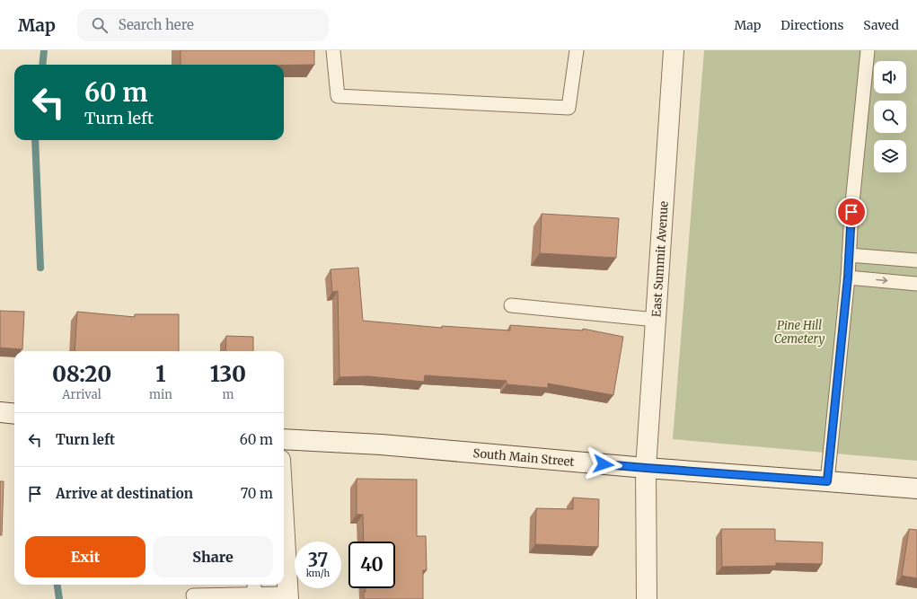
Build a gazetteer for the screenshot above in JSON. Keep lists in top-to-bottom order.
{
  "streets": {
    "street": ["East Summit Avenue", "South Main Street"]
  },
  "crossings": [
    ["East Summit Avenue", "South Main Street"]
  ],
  "parks": ["Pine Hill Cemetery"],
  "page": {
    "header": "Map",
    "search": "Search here",
    "nav": ["Map", "Directions", "Saved"],
    "turn": ["60 m", "Turn left"],
    "eta": [
      "08:20",
      "Arrival",
      "1",
      "min",
      "130",
      "m"
    ],
    "list": [
      {
        "name": "Turn left",
        "value": "60 m"
      },
      {
        "name": "Arrive at destination",
        "value": "70 m"
      }
    ],
    "buttons": ["Exit", "Share"],
    "speed": "37 km/h",
    "limit": "40"
  }
}
